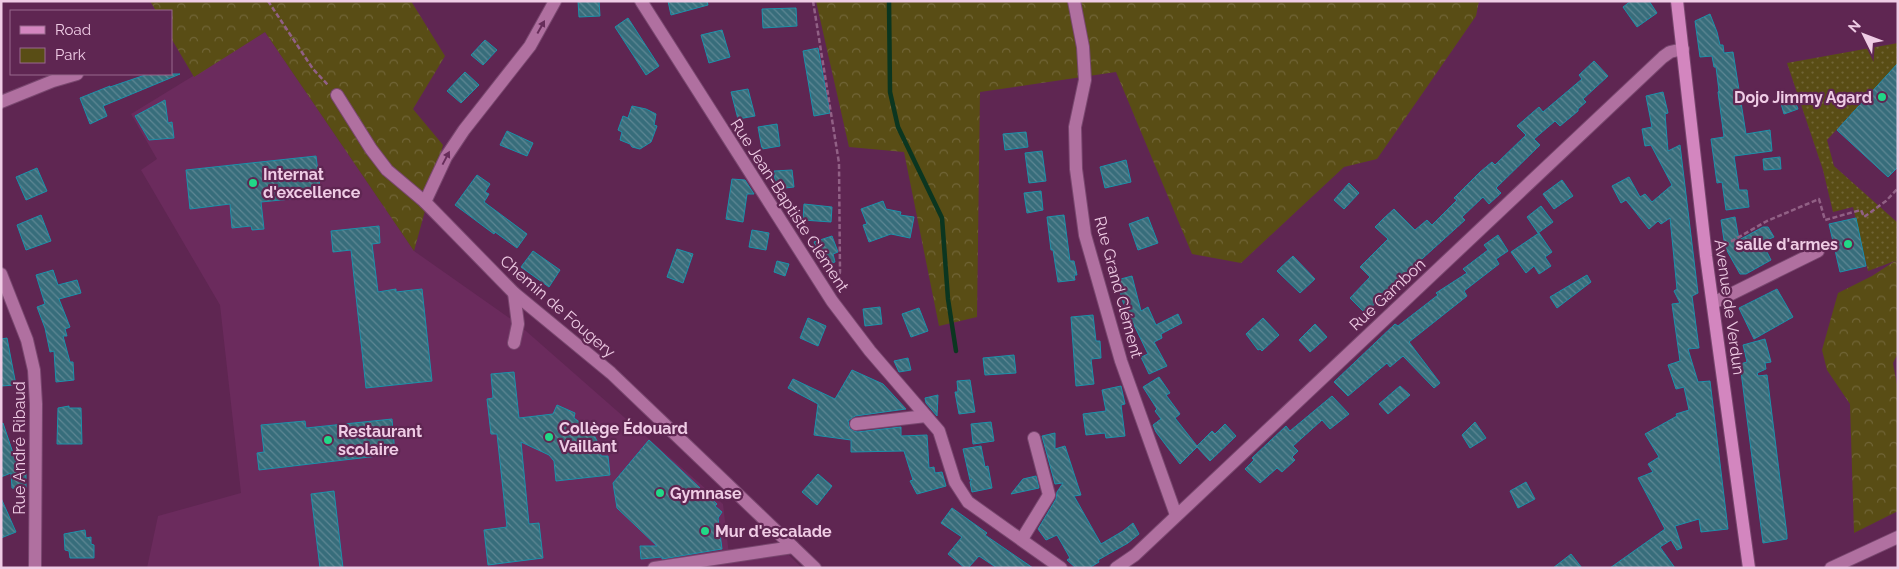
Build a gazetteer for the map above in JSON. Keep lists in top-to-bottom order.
{
  "streets": {
    "main road": ["Avenue de Verdun"],
    "street": [
      "Rue Jean-Baptiste Clément",
      "Rue Grand Clément",
      "Rue Gambon",
      "Chemin de Fougery",
      "Rue André Ribaud"
    ]
  },
  "crossings": [
    ["Rue Grand Clément", "Rue Gambon"],
    ["Rue Gambon", "Avenue de Verdun"]
  ],
  "places": [
    "Dojo Jimmy Agard",
    "Internat d'excellence",
    "salle d'armes",
    "Collège Édouard Vaillant",
    "Restaurant scolaire",
    "Gymnase",
    "Mur d'escalade"
  ],
  "legend": ["Road", "Park"],
  "north": "top left"
}
